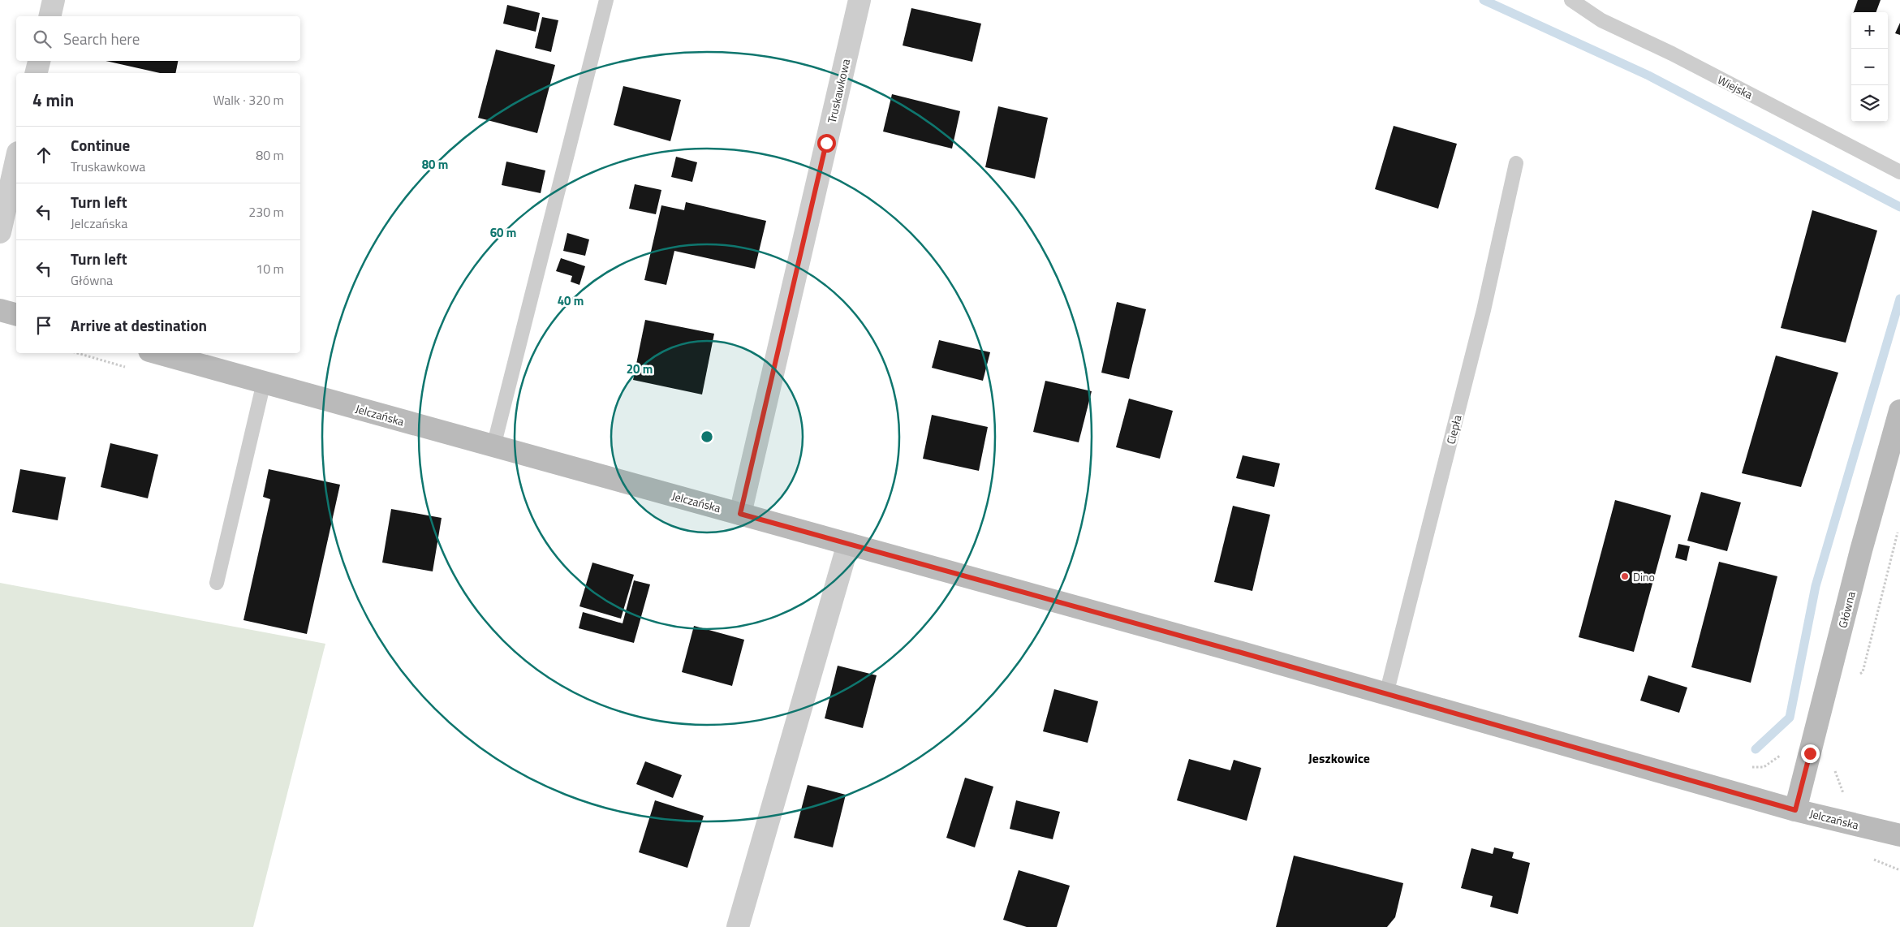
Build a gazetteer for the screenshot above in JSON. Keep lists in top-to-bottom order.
{
  "streets": {
    "main road": ["Jelczańska", "Główna"],
    "street": ["Truskawkowa"],
    "lane": ["Wiejska", "Ciepła"]
  },
  "crossings": [
    ["Truskawkowa", "Jelczańska"],
    ["Jelczańska", "Ciepła"],
    ["Jelczańska", "Główna"]
  ],
  "districts": ["Jeszkowice"],
  "places": ["Dino"],
  "page": {
    "map_buttons": ["+", "−"],
    "search": "Search here",
    "heading": ["4 min", "Walk · 320 m"],
    "list": [
      ["Continue", "Truskawkowa", "80 m"],
      ["Turn left", "Jelczańska", "230 m"],
      ["Turn left", "Główna", "10 m"],
      "Arrive at destination"
    ]
  },
  "rings": [
    "80 m",
    "60 m",
    "40 m",
    "20 m"
  ]
}
